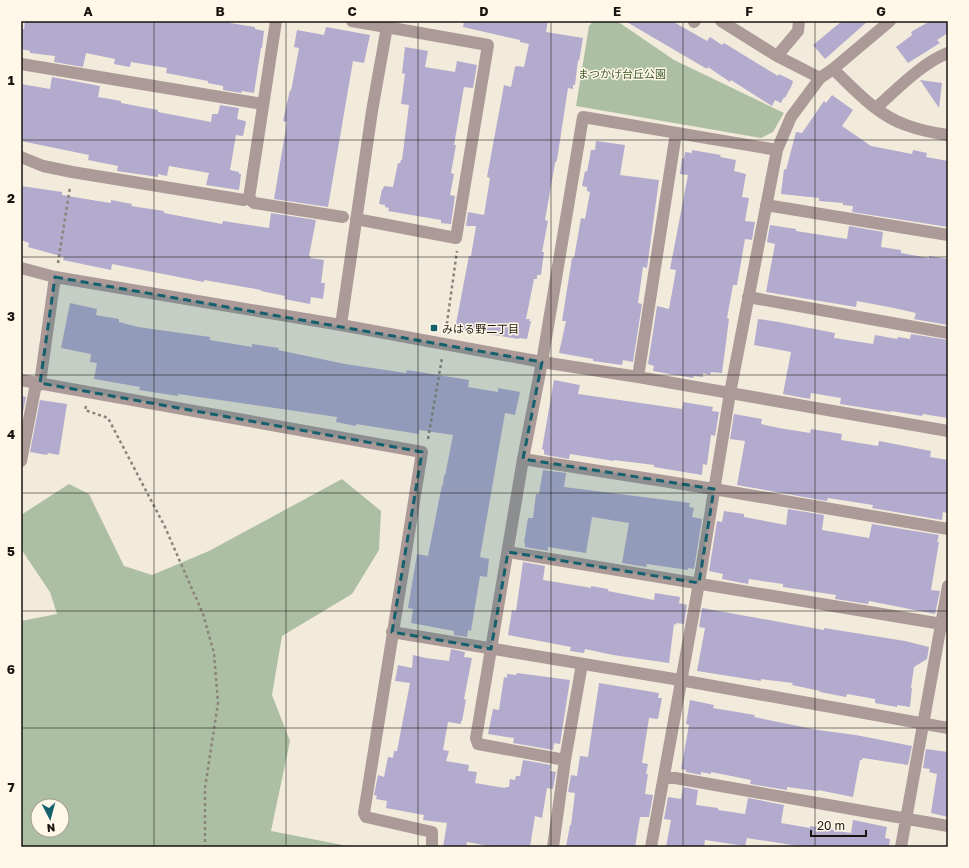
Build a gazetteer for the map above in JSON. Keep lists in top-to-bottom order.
{
  "parks": ["まつかげ台丘公園"],
  "places": {
    "transit": ["みはる野二丁目"]
  },
  "scale_bar": "20 m",
  "north": "bottom",
  "grid": {
    "columns": [
      "A",
      "B",
      "C",
      "D",
      "E",
      "F",
      "G"
    ],
    "rows": [
      "1",
      "2",
      "3",
      "4",
      "5",
      "6",
      "7"
    ]
  }
}
